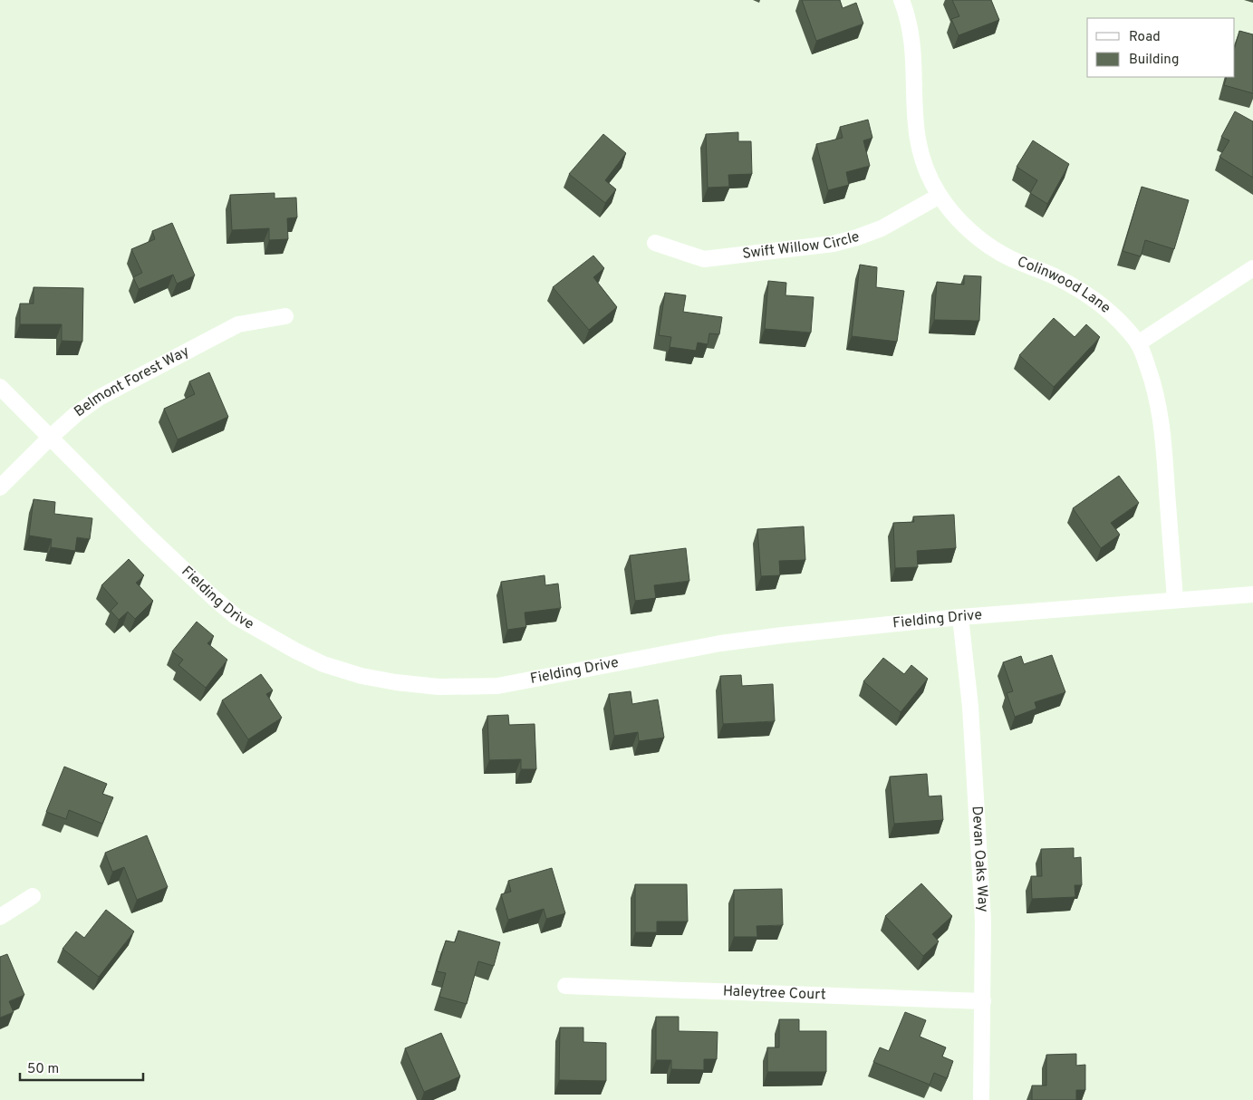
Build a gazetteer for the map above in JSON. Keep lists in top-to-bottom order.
{
  "streets": {
    "street": [
      "Swift Willow Circle",
      "Colinwood Lane",
      "Belmont Forest Way",
      "Fielding Drive",
      "Devan Oaks Way",
      "Haleytree Court"
    ]
  },
  "crossings": [
    ["Swift Willow Circle", "Colinwood Lane"],
    ["Colinwood Lane", "Fielding Drive"],
    ["Belmont Forest Way", "Fielding Drive"],
    ["Fielding Drive", "Devan Oaks Way"],
    ["Devan Oaks Way", "Haleytree Court"]
  ],
  "legend": ["Road", "Building"],
  "scale_bar": "50 m"
}
